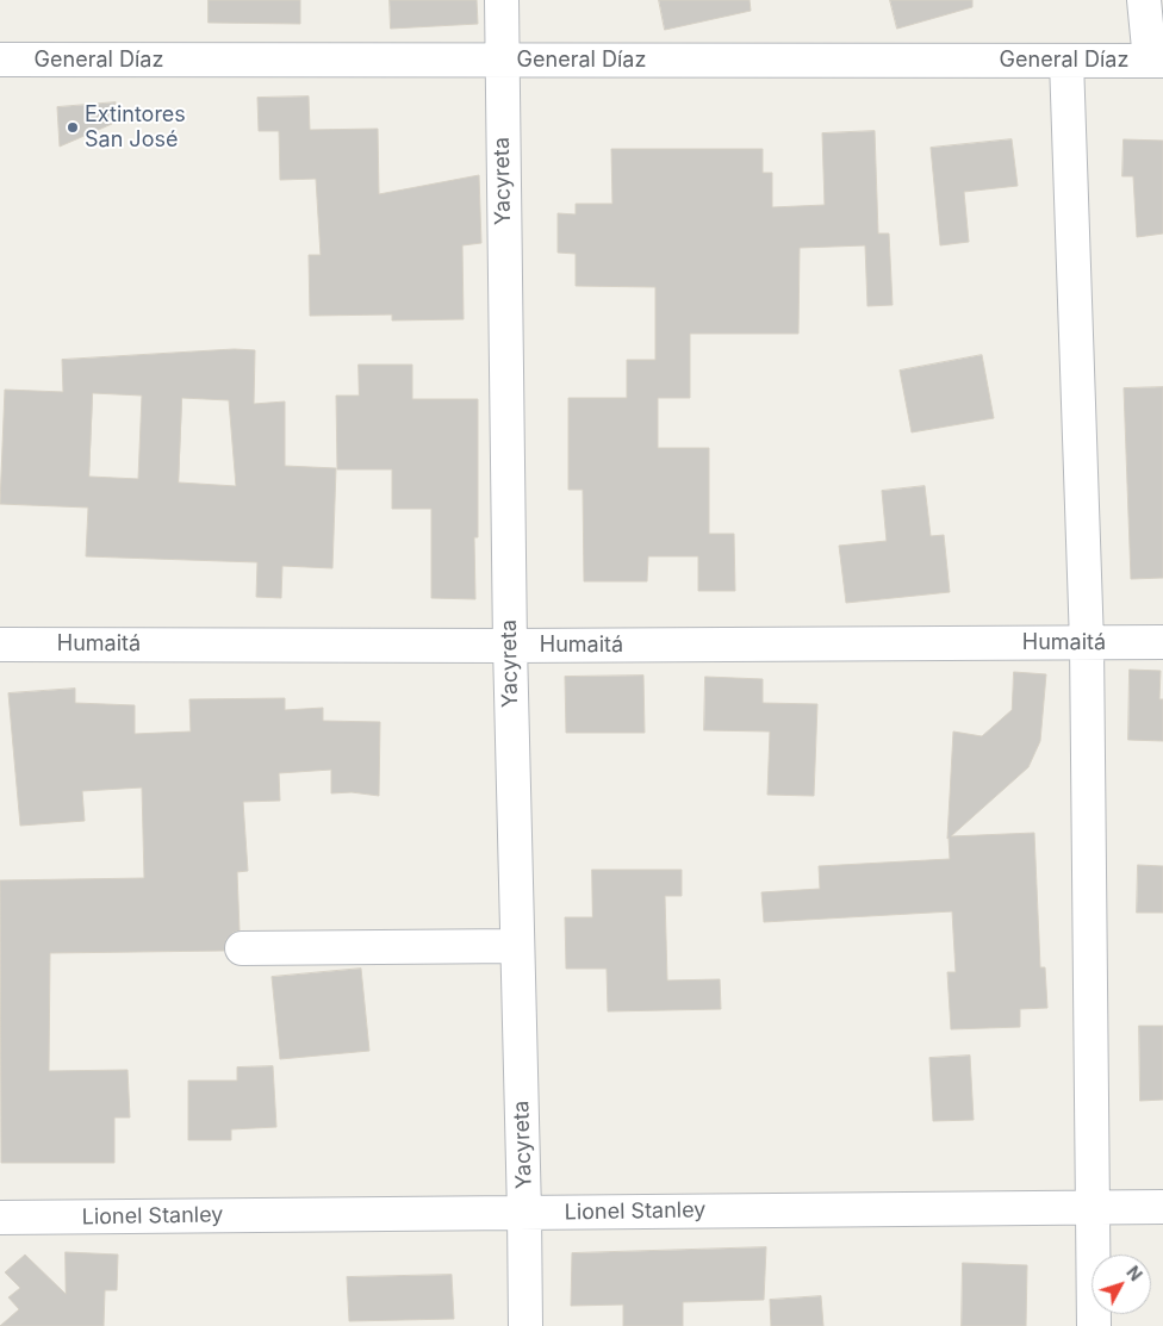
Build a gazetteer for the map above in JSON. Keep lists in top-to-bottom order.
{
  "streets": {
    "street": [
      "General Díaz",
      "Yacyreta",
      "Humaitá",
      "Lionel Stanley"
    ]
  },
  "crossings": [
    ["General Díaz", "Yacyreta"],
    ["Yacyreta", "Humaitá"],
    ["Yacyreta", "Lionel Stanley"]
  ],
  "places": ["Extintores San José"],
  "north": "top right"
}
